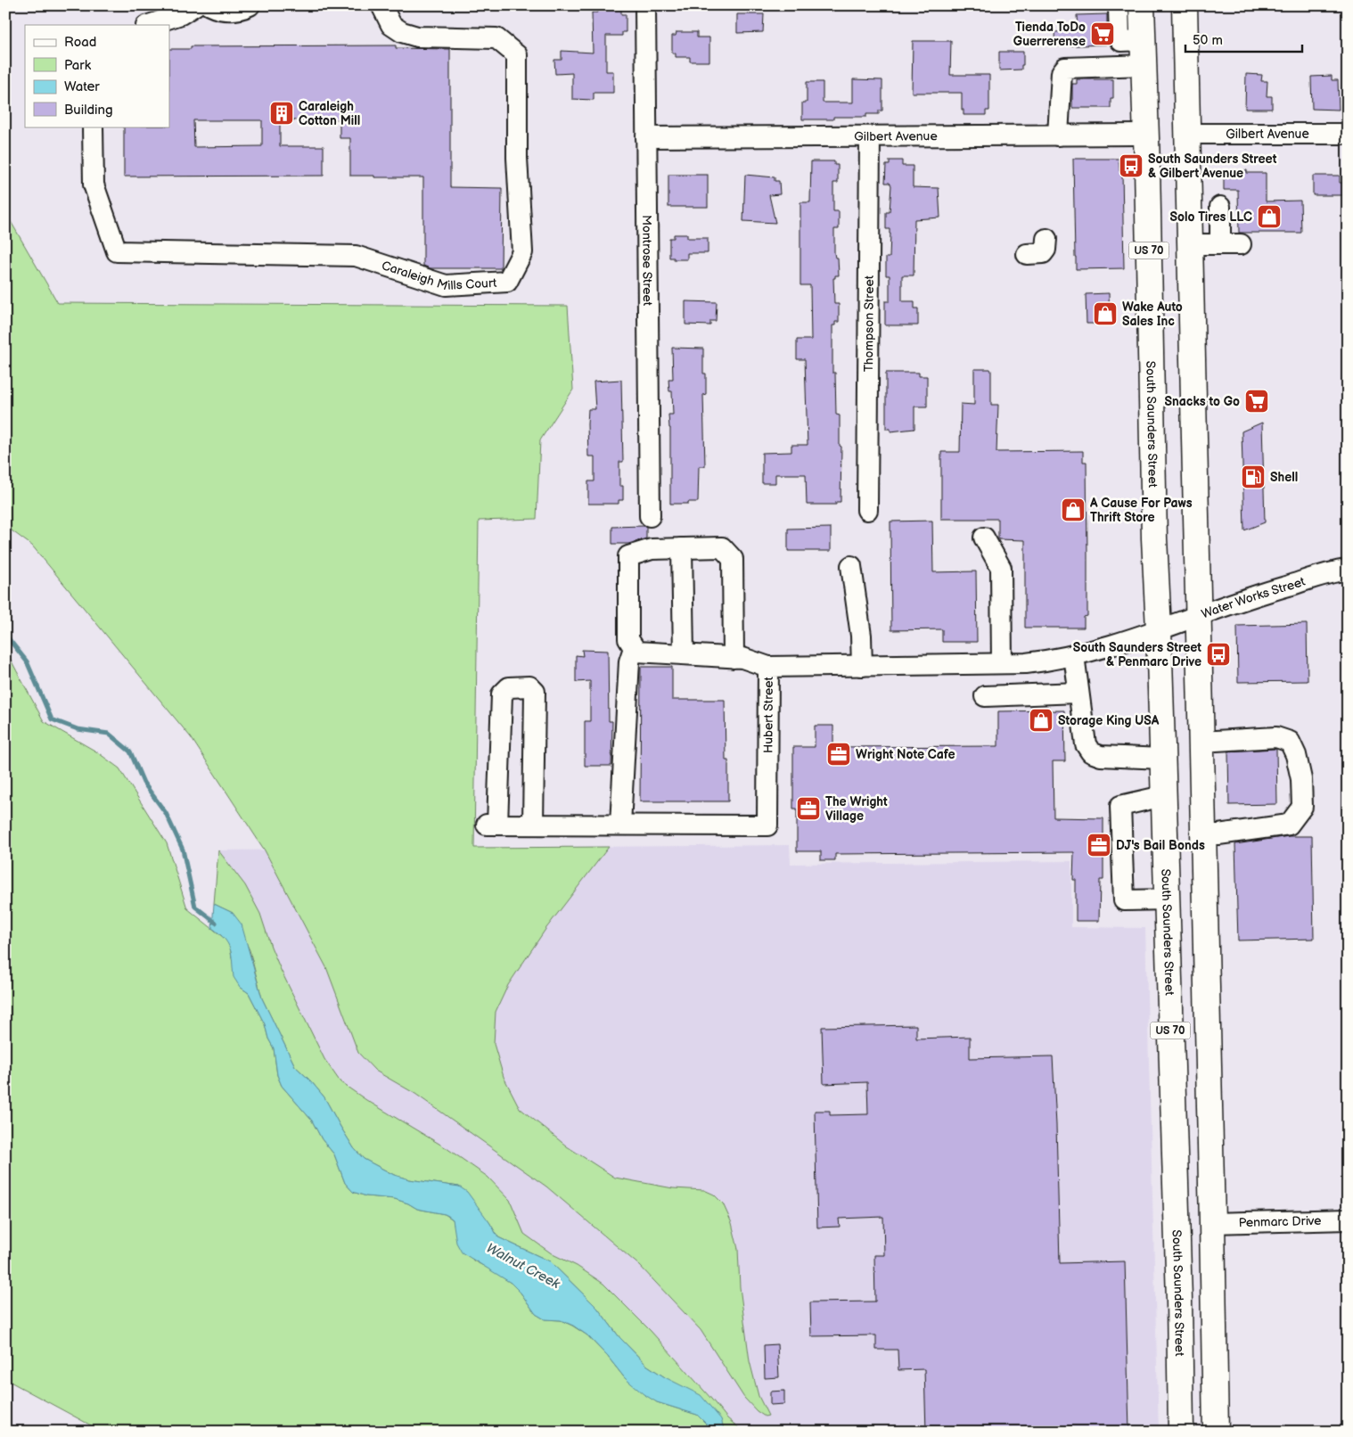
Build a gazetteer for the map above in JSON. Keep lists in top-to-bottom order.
{
  "streets": {
    "main road": ["US 70", "South Saunders Street"],
    "street": [
      "Gilbert Avenue",
      "Montrose Street",
      "Caraleigh Mills Court",
      "Thompson Street",
      "Water Works Street",
      "Hubert Street",
      "Penmarc Drive"
    ]
  },
  "crossings": [
    ["Gilbert Avenue", "US 70"],
    ["Gilbert Avenue", "Montrose Street"],
    ["Gilbert Avenue", "Thompson Street"],
    ["Gilbert Avenue", "South Saunders Street"],
    ["US 70", "Water Works Street"],
    ["US 70", "Penmarc Drive"],
    ["South Saunders Street", "Water Works Street"],
    ["South Saunders Street", "Hubert Street"],
    ["Water Works Street", "Hubert Street"]
  ],
  "water": ["Walnut Creek"],
  "places": {
    "supermarket": ["Tienda ToDo Guerrerense", "Snacks to Go"],
    "building": ["Caraleigh Cotton Mill"],
    "bus stop": ["South Saunders Street & Gilbert Avenue", "South Saunders Street & Penmarc Drive"],
    "shop": [
      "Solo Tires LLC",
      "Wake Auto Sales Inc",
      "A Cause For Paws Thrift Store",
      "Storage King USA"
    ],
    "fuel station": ["Shell"],
    "office": ["Wright Note Cafe", "The Wright Village", "DJ's Bail Bonds"]
  },
  "legend": [
    "Road",
    "Park",
    "Water",
    "Building"
  ],
  "scale_bar": "50 m"
}
